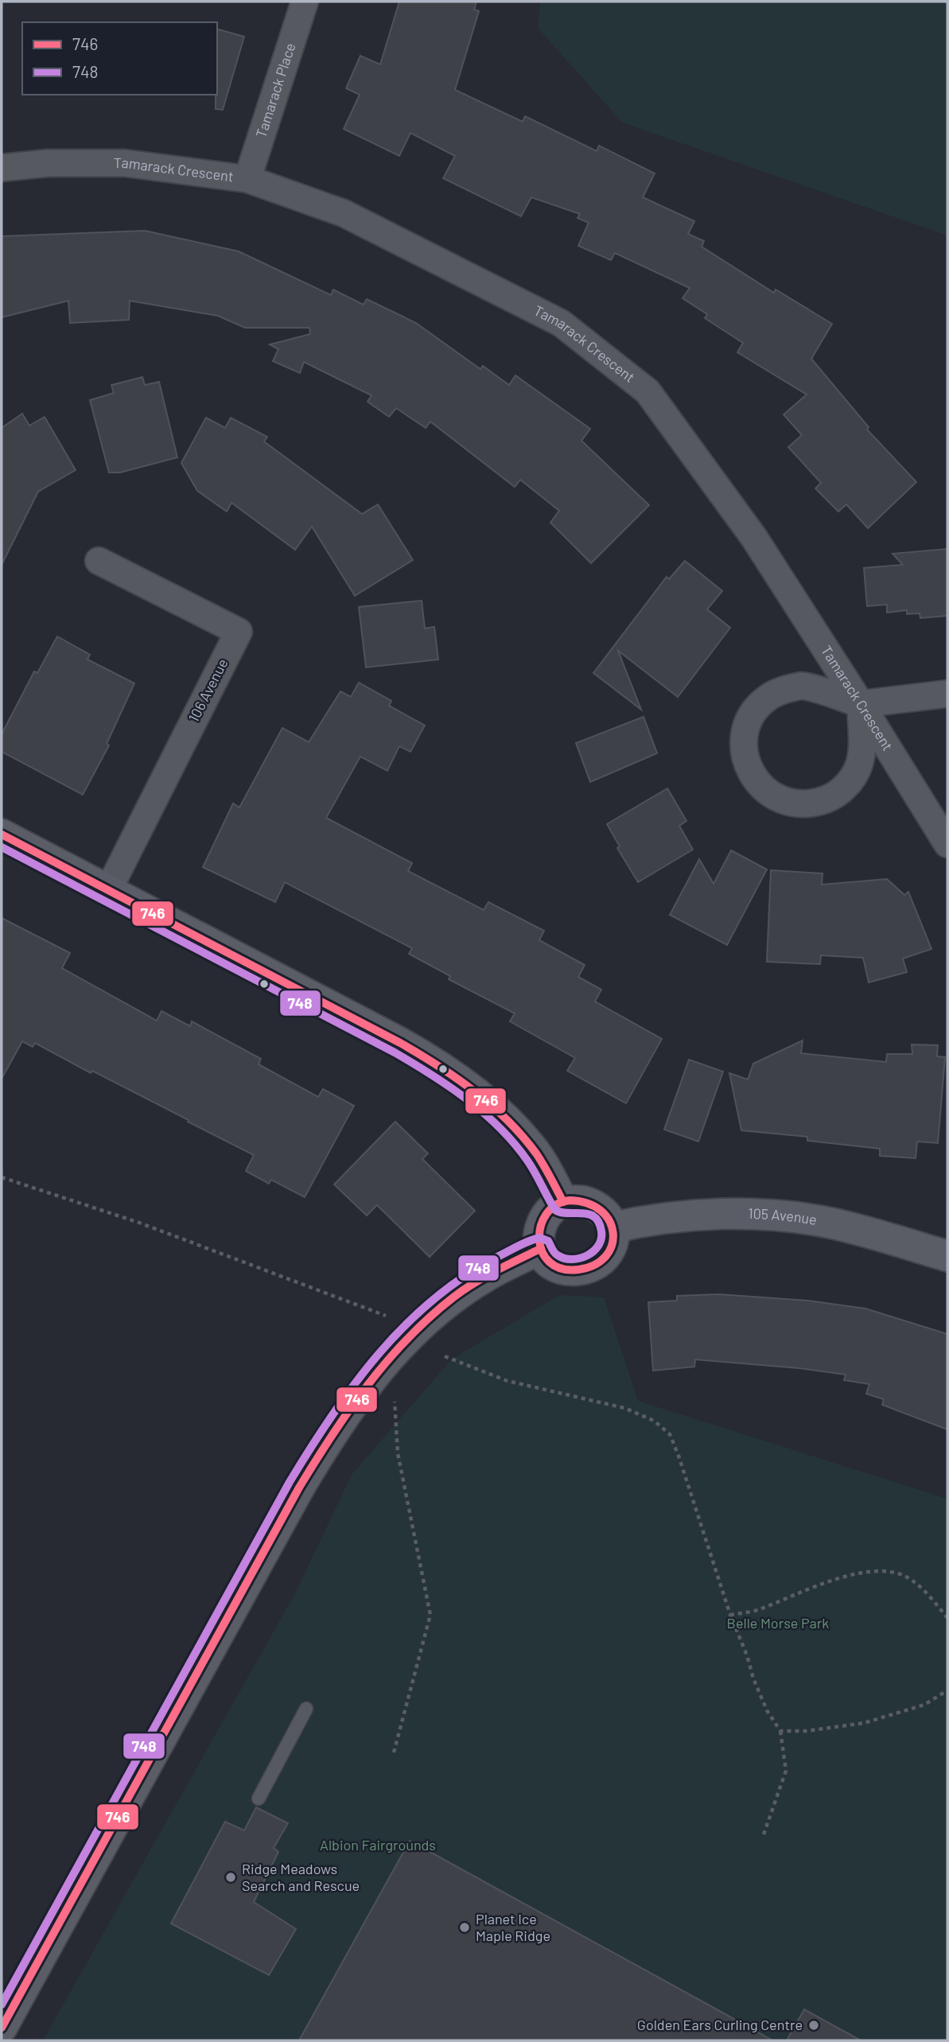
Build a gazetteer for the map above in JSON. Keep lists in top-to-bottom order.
{
  "streets": {
    "street": [
      "Tamarack Place",
      "Tamarack Crescent",
      "106 Avenue",
      "105 Avenue"
    ]
  },
  "crossings": [
    ["Tamarack Place", "Tamarack Crescent"]
  ],
  "parks": ["Belle Morse Park", "Albion Fairgrounds"],
  "places": ["Ridge Meadows Search and Rescue", "Planet Ice Maple Ridge", "Golden Ears Curling Centre"],
  "lines": ["transit line 746", "transit line 748"],
  "legend": ["746", "748"]
}
